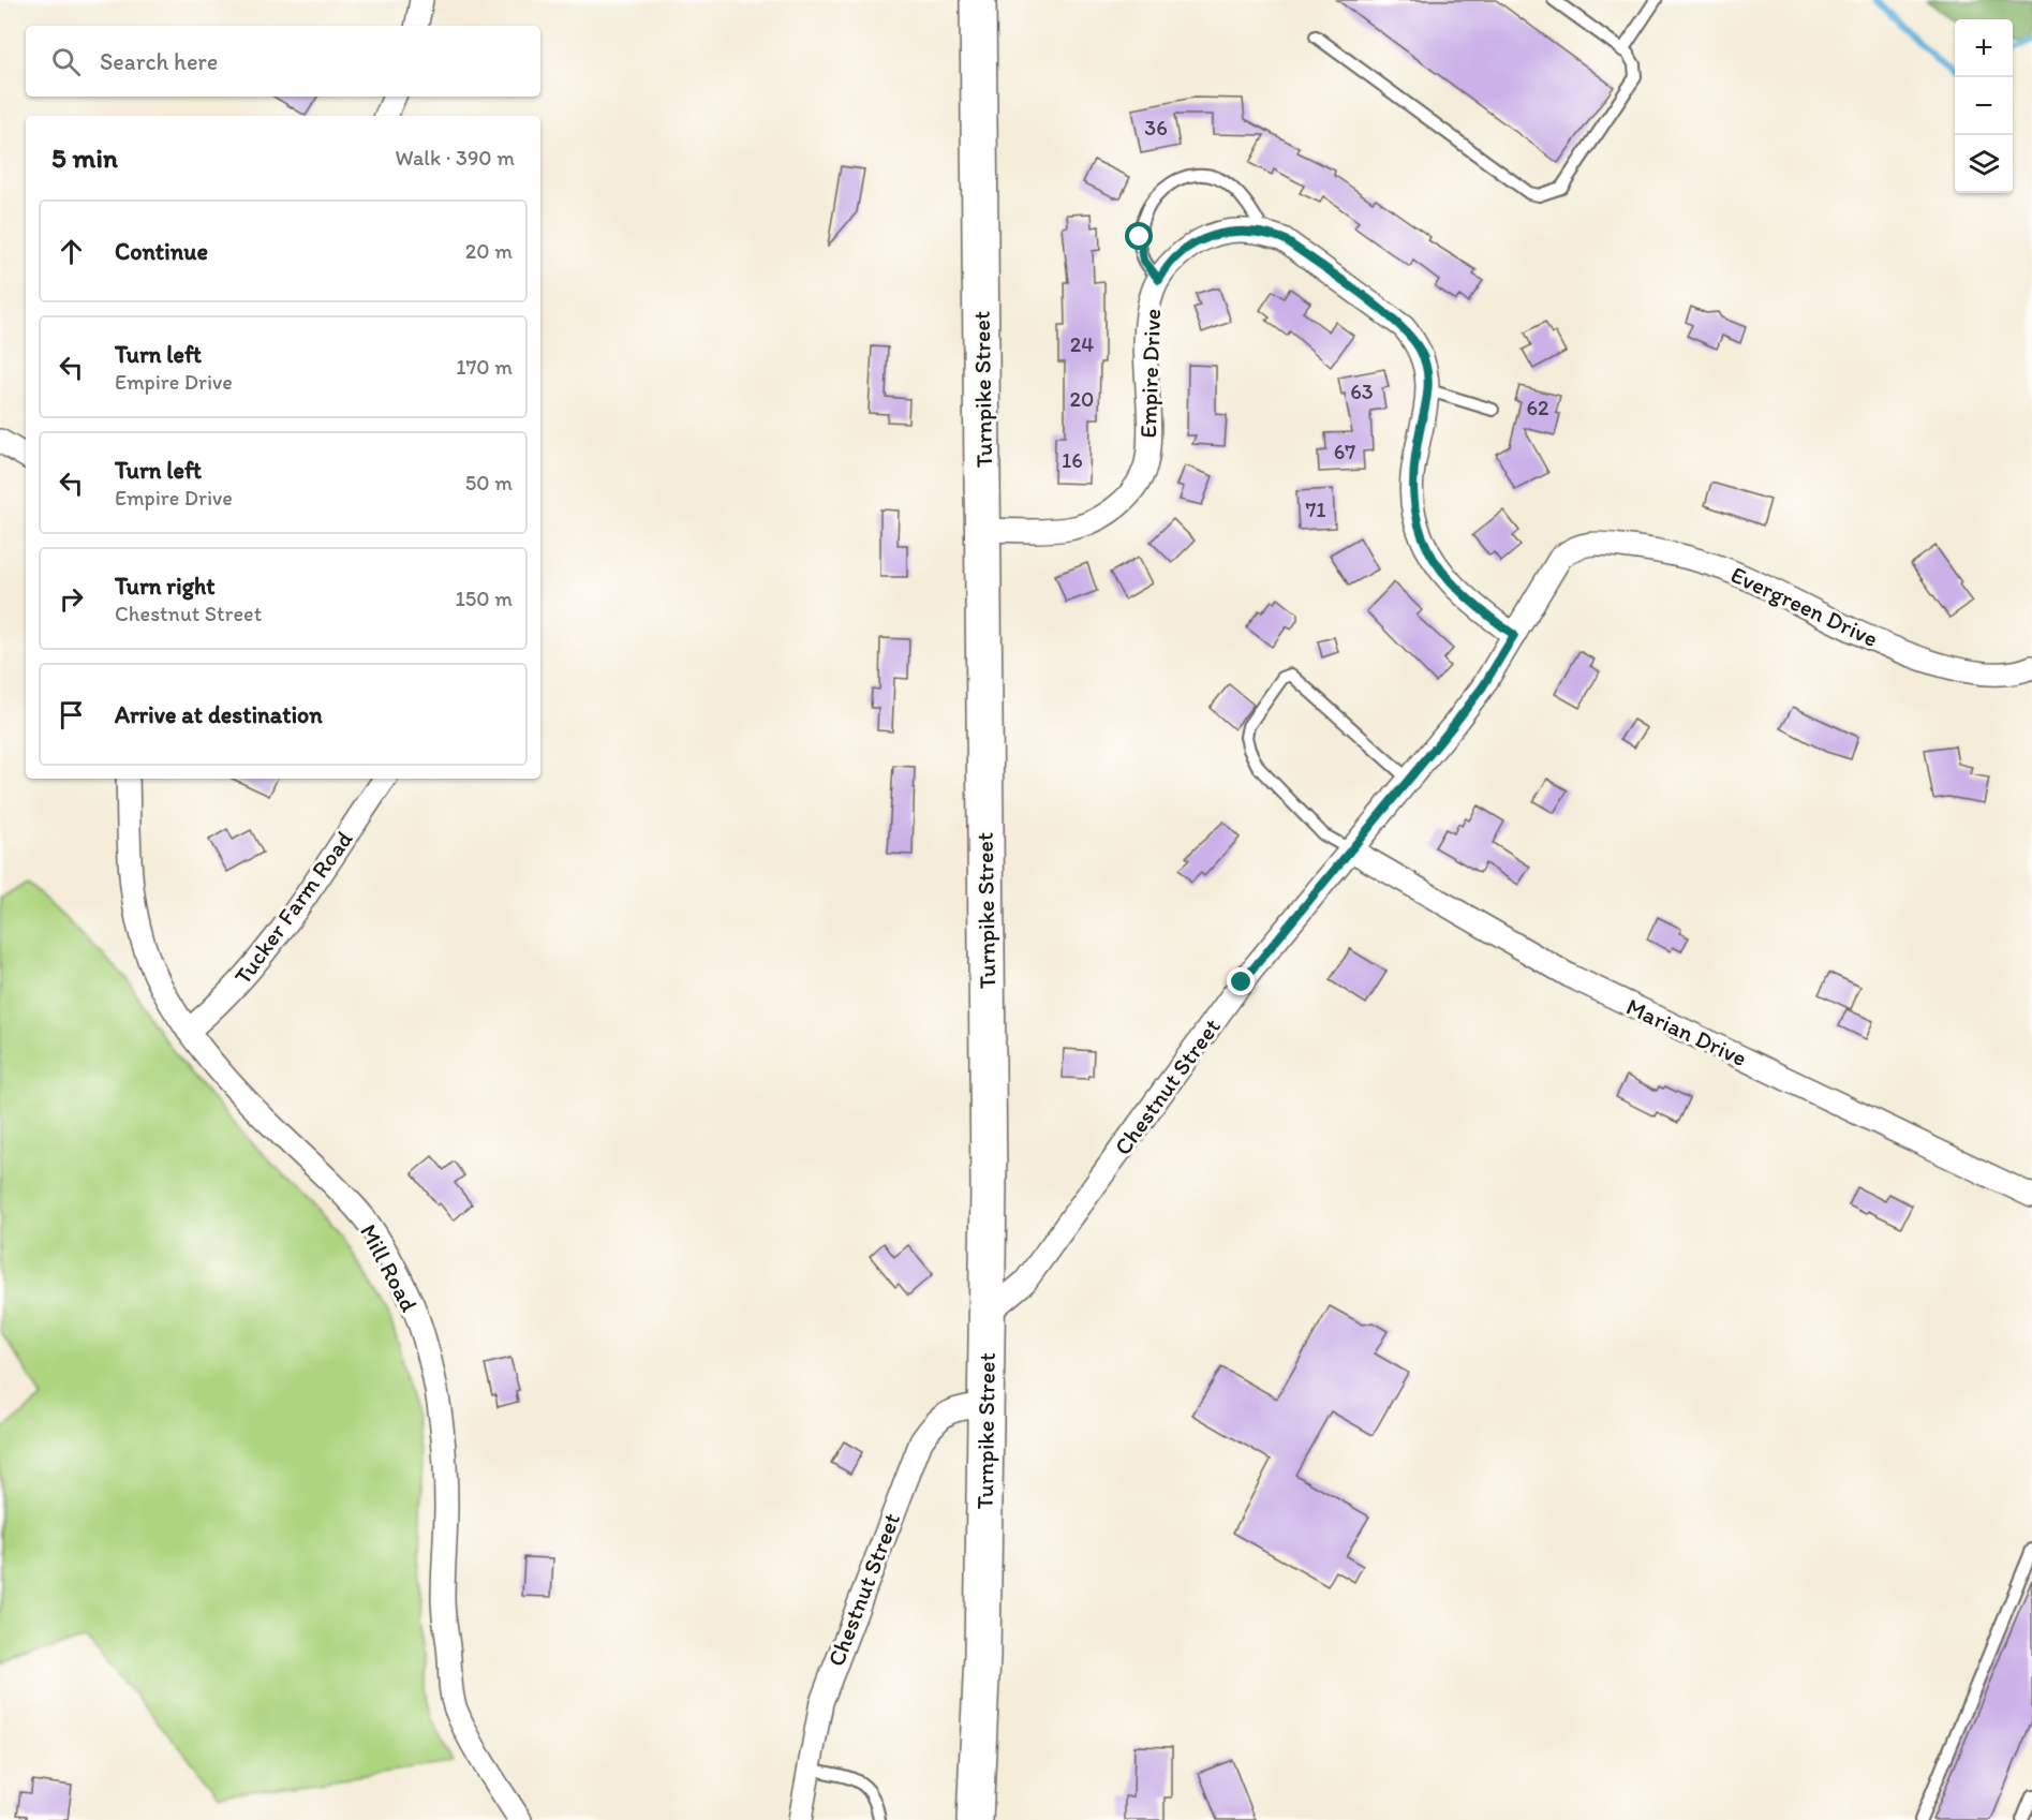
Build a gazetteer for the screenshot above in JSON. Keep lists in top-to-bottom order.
{
  "streets": {
    "highway": ["Turnpike Street"],
    "street": [
      "Empire Drive",
      "Evergreen Drive",
      "Tucker Farm Road",
      "Marian Drive",
      "Chestnut Street",
      "Mill Road"
    ]
  },
  "crossings": [
    ["Empire Drive", "Turnpike Street"],
    ["Empire Drive", "Chestnut Street"],
    ["Turnpike Street", "Chestnut Street"],
    ["Evergreen Drive", "Chestnut Street"],
    ["Tucker Farm Road", "Mill Road"],
    ["Marian Drive", "Chestnut Street"]
  ],
  "house_numbers": [
    "36",
    "24",
    "63",
    "20",
    "62",
    "67",
    "16",
    "71"
  ],
  "page": {
    "map_buttons": ["+", "−"],
    "search": "Search here",
    "heading": ["5 min", "Walk · 390 m"],
    "list": [
      ["Continue", "20 m"],
      ["Turn left", "Empire Drive", "170 m"],
      ["Turn left", "Empire Drive", "50 m"],
      ["Turn right", "Chestnut Street", "150 m"],
      "Arrive at destination"
    ]
  }
}
